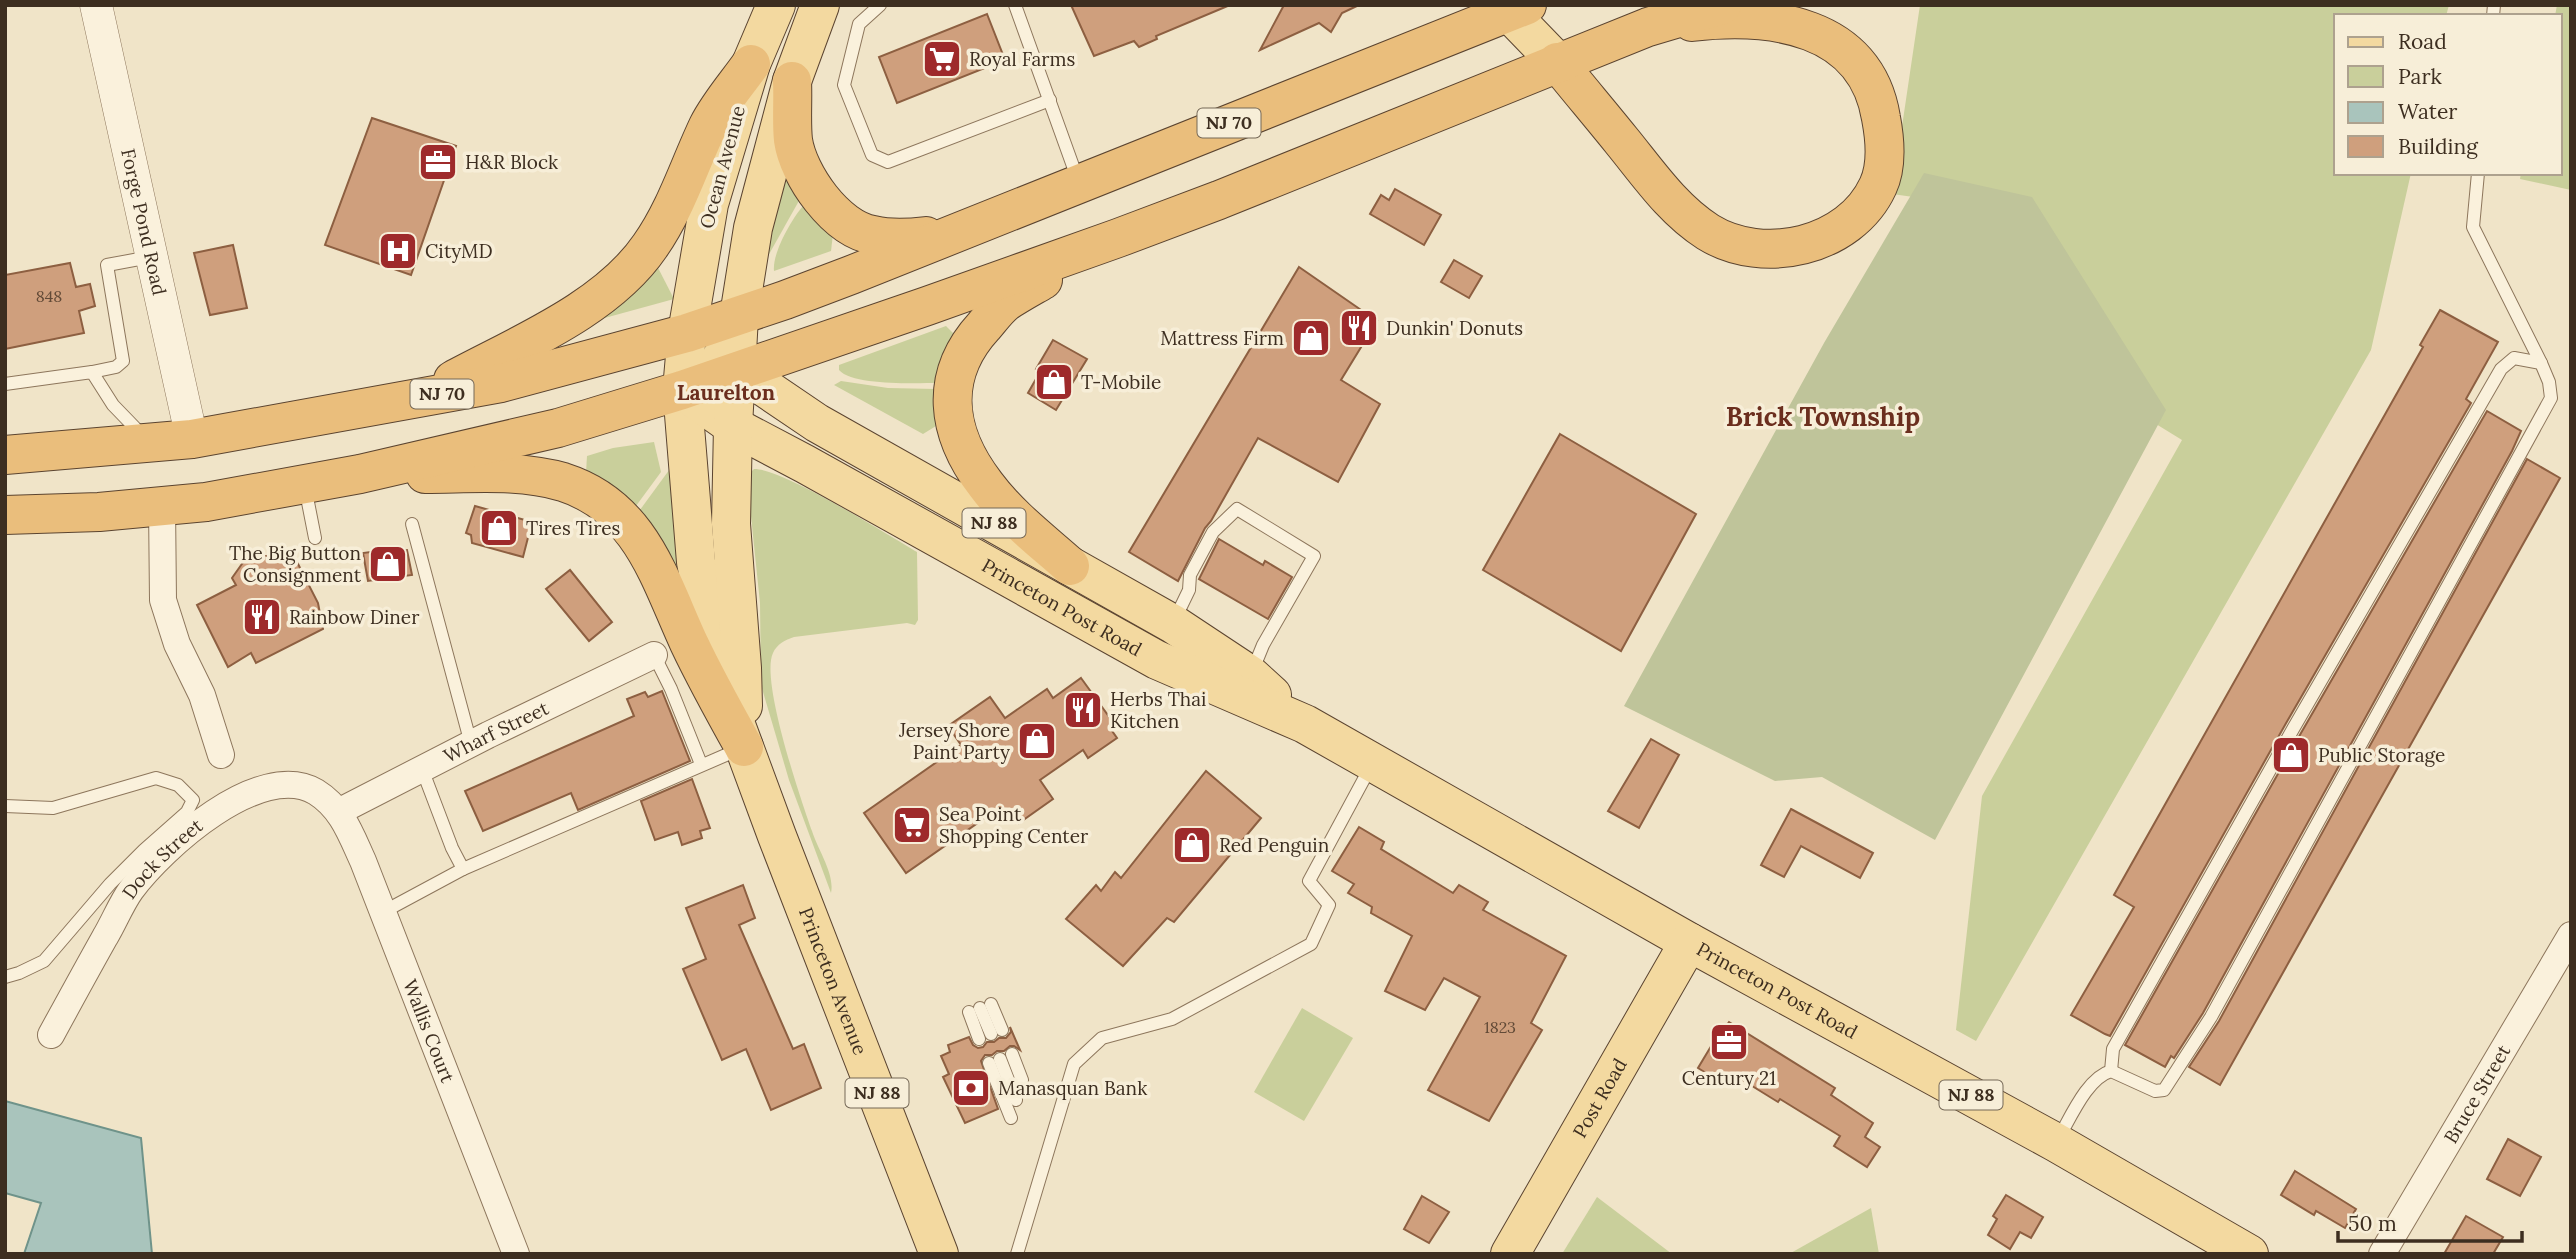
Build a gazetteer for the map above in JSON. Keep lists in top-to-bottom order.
{
  "streets": {
    "highway": ["NJ 70"],
    "main road": [
      "Ocean Avenue",
      "NJ 88",
      "Princeton Post Road",
      "Princeton Avenue",
      "Post Road"
    ],
    "street": [
      "Forge Pond Road",
      "Wharf Street",
      "Dock Street",
      "Wallis Court",
      "Bruce Street"
    ]
  },
  "crossings": [
    ["NJ 70", "Ocean Avenue"],
    ["NJ 70", "Forge Pond Road"],
    ["NJ 70", "NJ 88"],
    ["NJ 70", "Princeton Post Road"],
    ["NJ 70", "Princeton Avenue"],
    ["Ocean Avenue", "NJ 88"],
    ["Ocean Avenue", "Princeton Post Road"],
    ["NJ 88", "Princeton Post Road"],
    ["NJ 88", "Princeton Avenue"],
    ["Princeton Post Road", "Princeton Avenue"],
    ["Princeton Post Road", "Post Road"],
    ["Wharf Street", "Dock Street"],
    ["Wharf Street", "Wallis Court"],
    ["Dock Street", "Wallis Court"]
  ],
  "districts": ["Laurelton", "Brick Township"],
  "places": {
    "supermarket": ["Royal Farms", "Sea Point Shopping Center"],
    "office": ["H&R Block", "Century 21"],
    "hospital": ["CityMD"],
    "restaurant": ["Dunkin' Donuts", "Rainbow Diner", "Herbs Thai Kitchen"],
    "shop": [
      "Mattress Firm",
      "T-Mobile",
      "Tires Tires",
      "The Big Button Consignment",
      "Jersey Shore Paint Party",
      "Public Storage",
      "Red Penguin"
    ],
    "bank": ["Manasquan Bank"]
  },
  "house_numbers": ["848", "1823"],
  "legend": [
    "Road",
    "Park",
    "Water",
    "Building"
  ],
  "scale_bar": "50 m"
}
